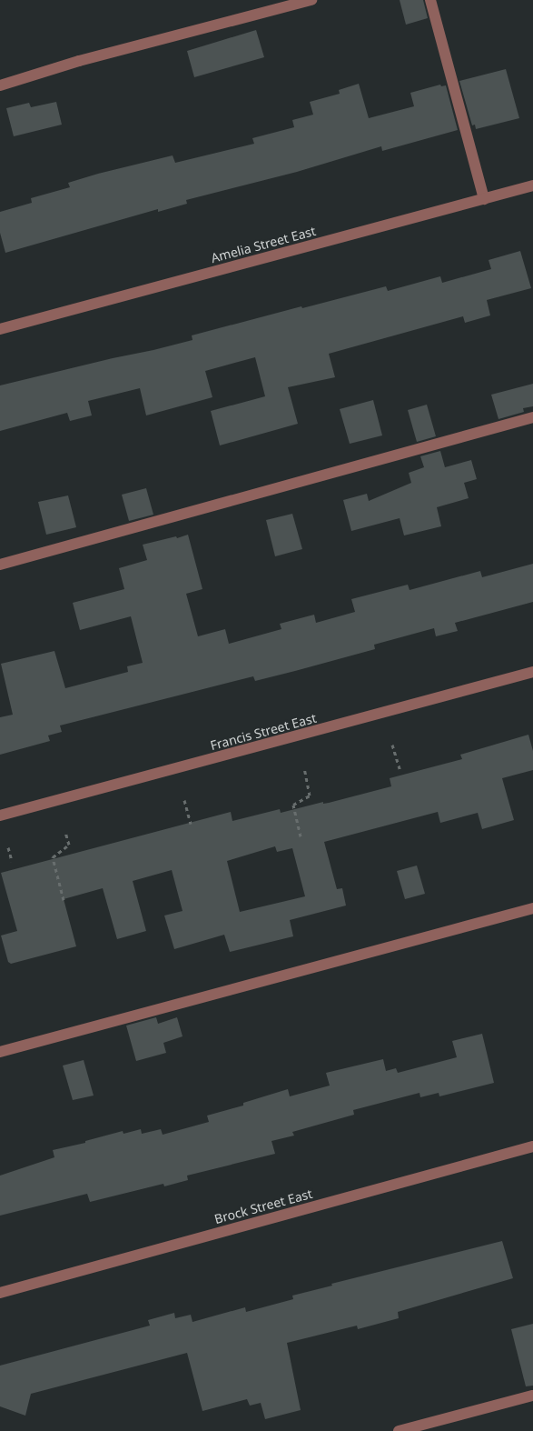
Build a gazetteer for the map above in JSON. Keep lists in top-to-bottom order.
{
  "streets": {
    "street": ["Amelia Street East", "Francis Street East", "Brock Street East"]
  }
}
